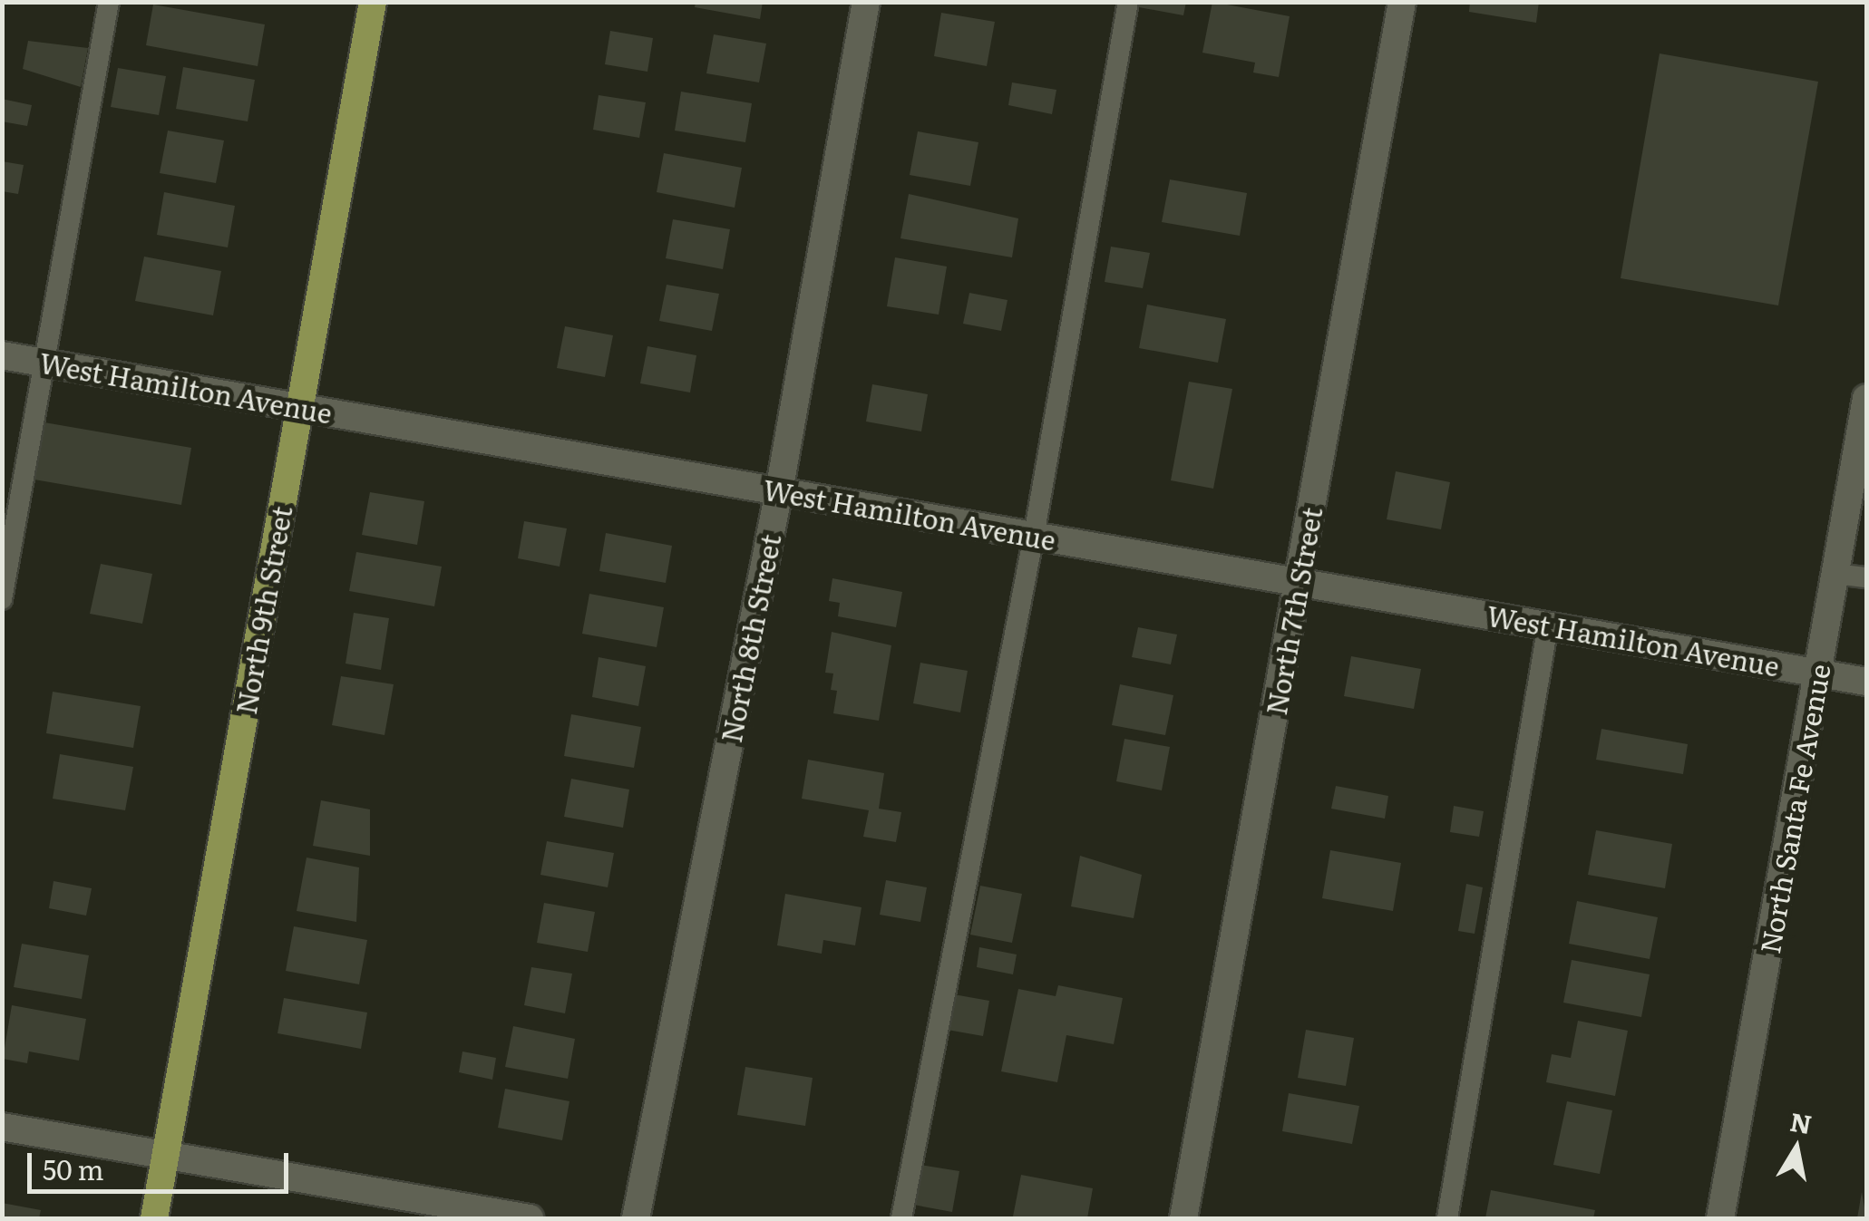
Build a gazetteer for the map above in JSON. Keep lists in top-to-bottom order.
{
  "streets": {
    "main road": ["North 9th Street"],
    "street": [
      "West Hamilton Avenue",
      "North 7th Street",
      "North 8th Street",
      "North Santa Fe Avenue"
    ]
  },
  "crossings": [
    ["West Hamilton Avenue", "North 9th Street"],
    ["West Hamilton Avenue", "North 7th Street"],
    ["West Hamilton Avenue", "North 8th Street"],
    ["West Hamilton Avenue", "North Santa Fe Avenue"]
  ],
  "scale_bar": "50 m",
  "north": "top"
}
